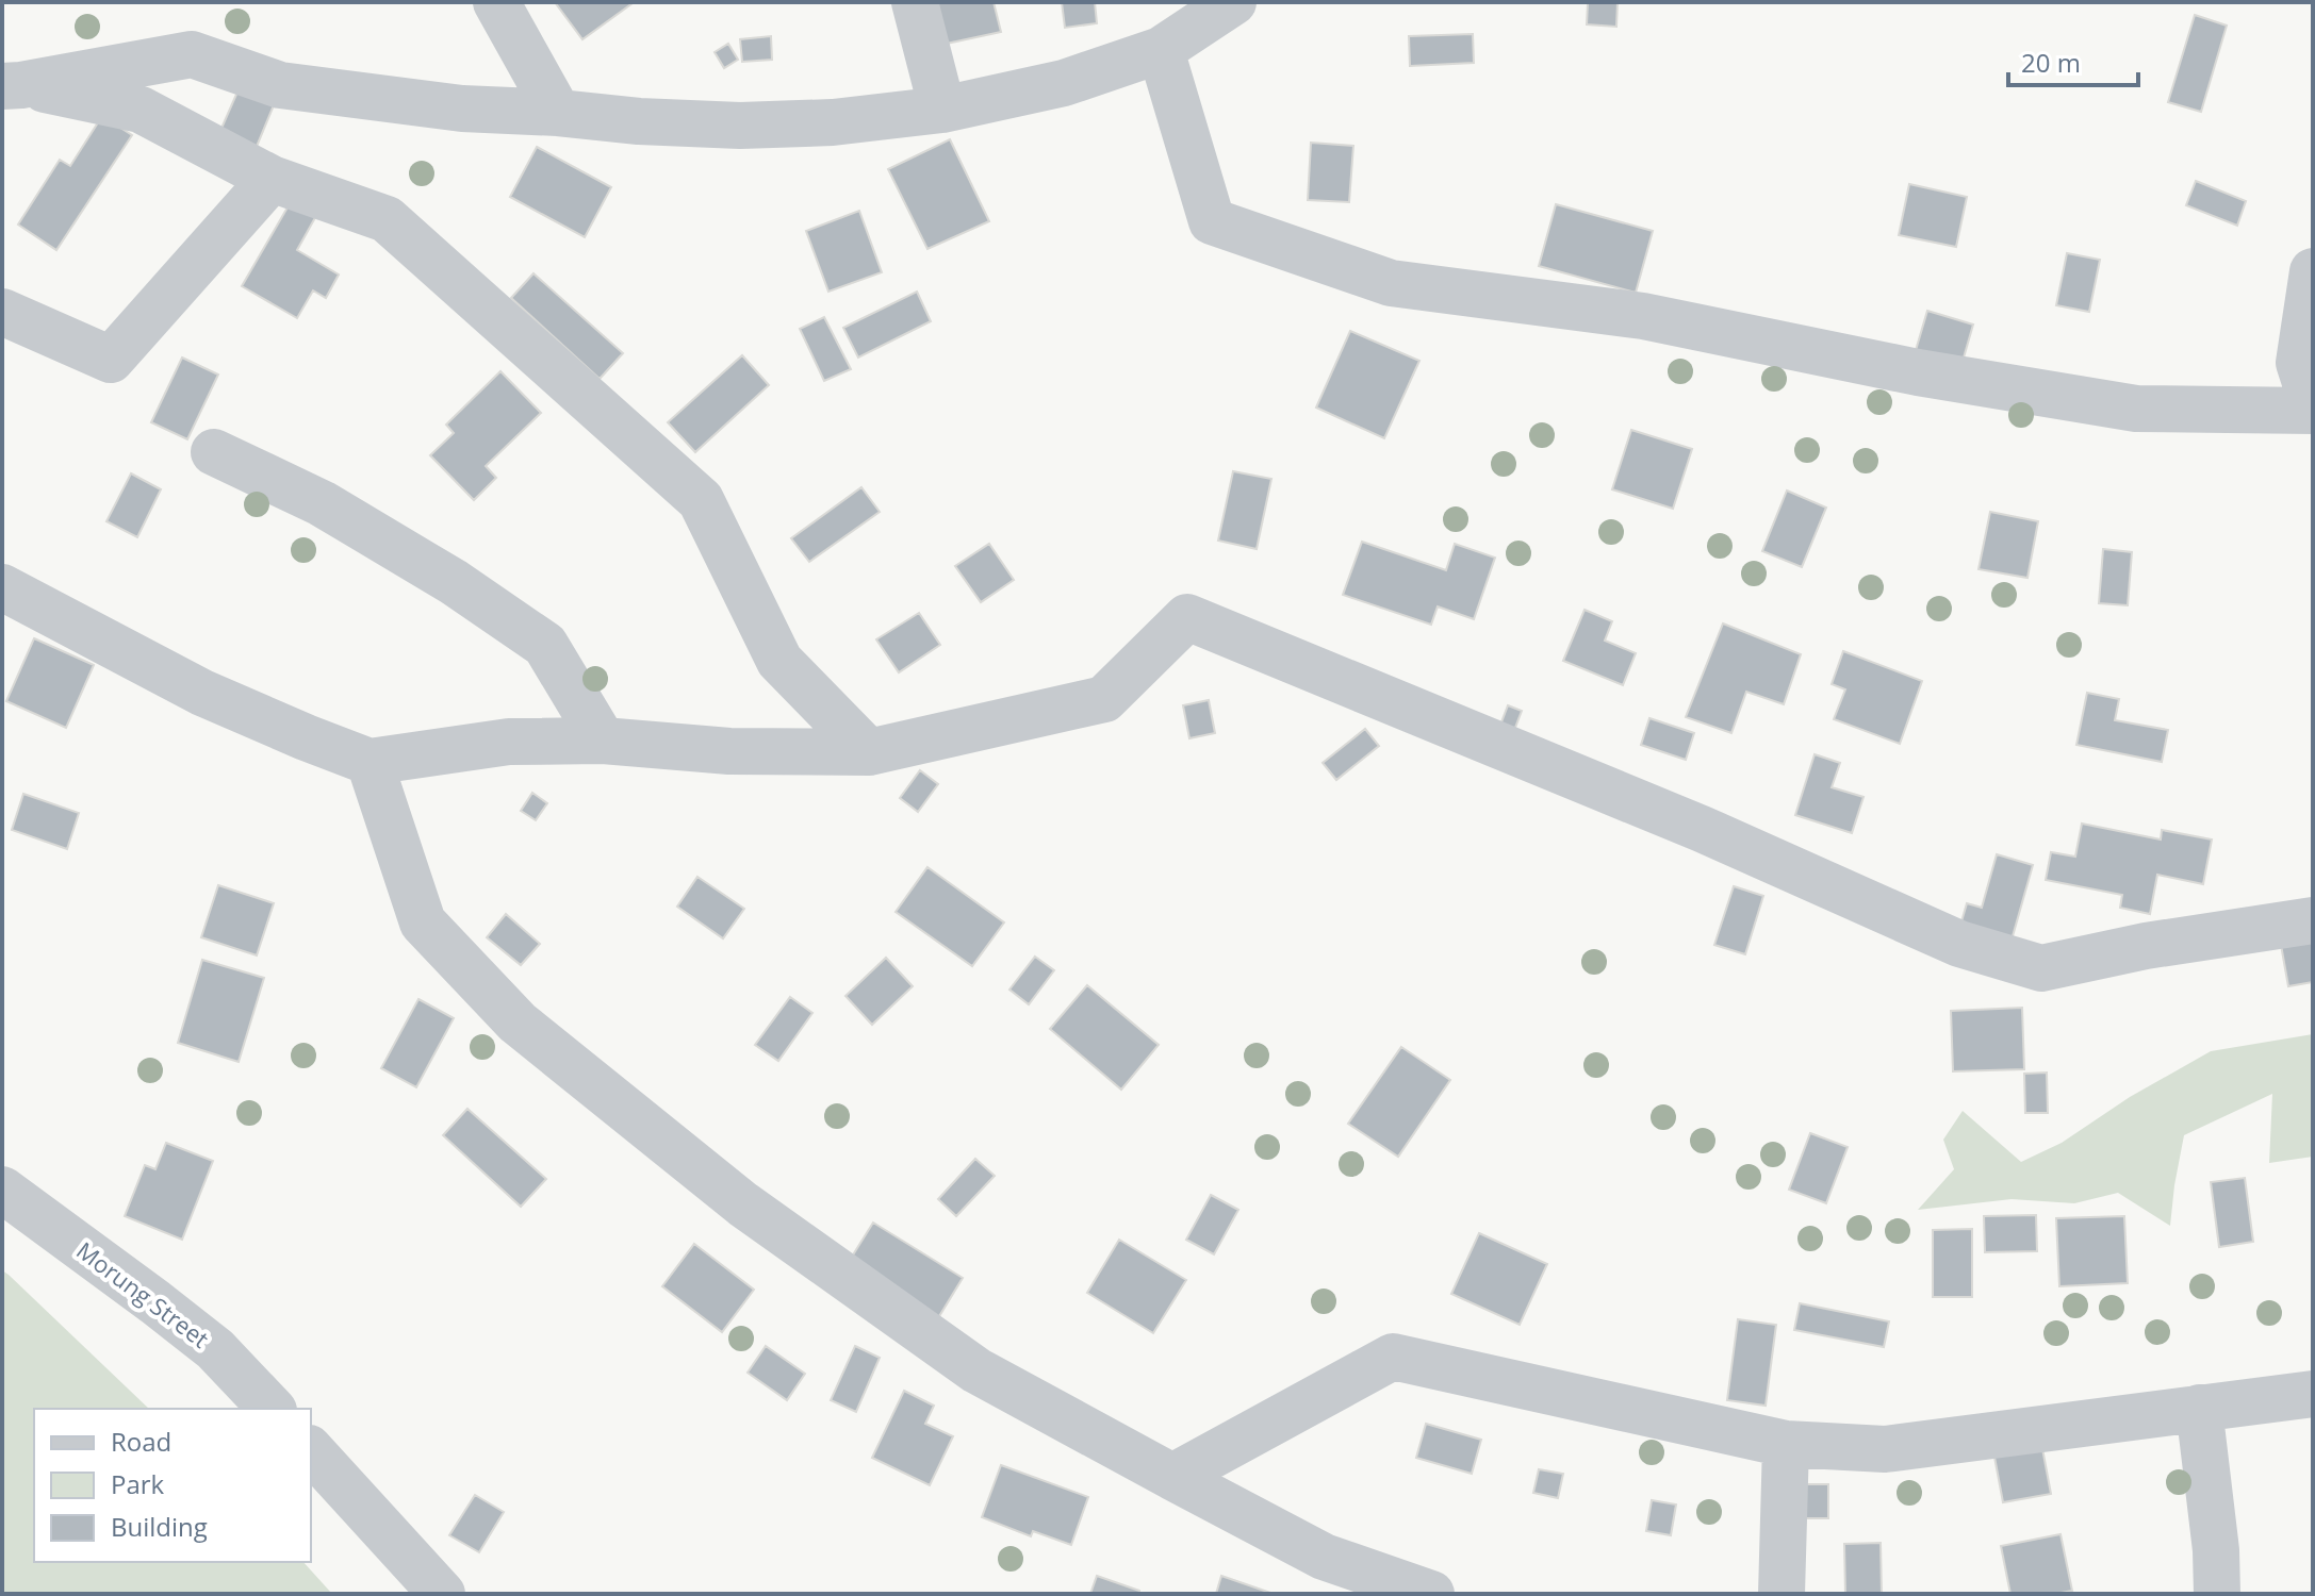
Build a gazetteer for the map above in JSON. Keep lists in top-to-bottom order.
{
  "streets": {
    "street": ["Morung Street"]
  },
  "legend": ["Road", "Park", "Building"],
  "scale_bar": "20 m"
}
